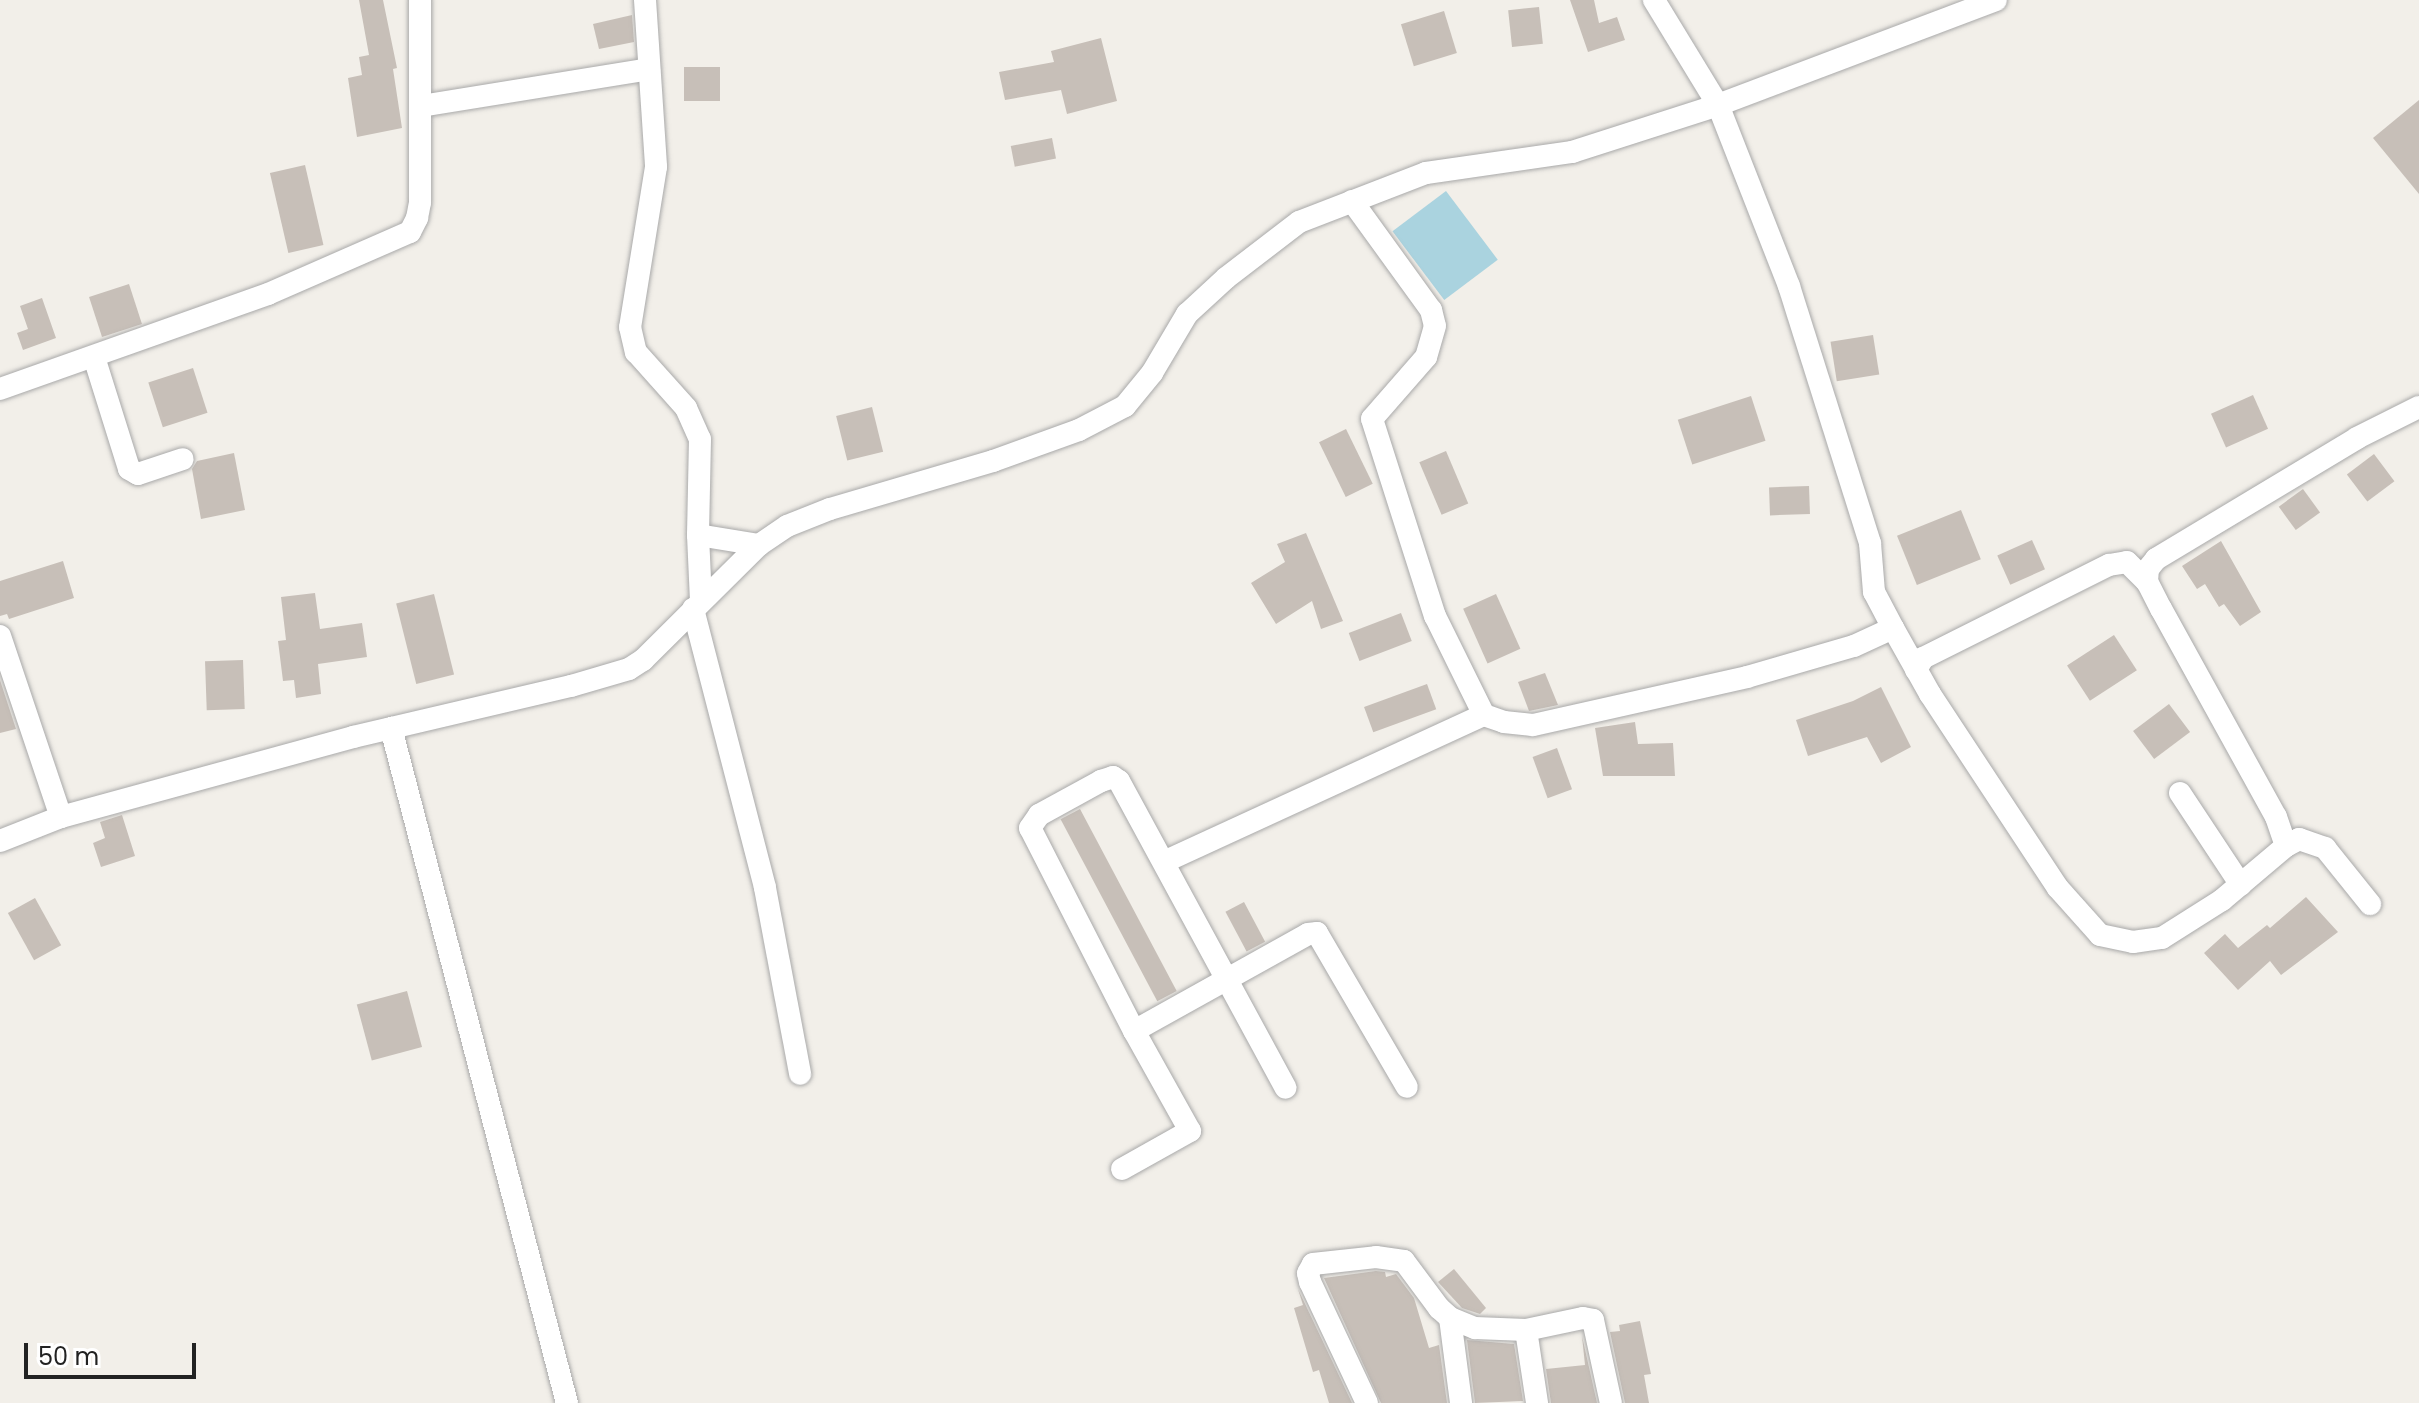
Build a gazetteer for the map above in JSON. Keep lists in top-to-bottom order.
{
  "scale_bar": "50 m"
}
